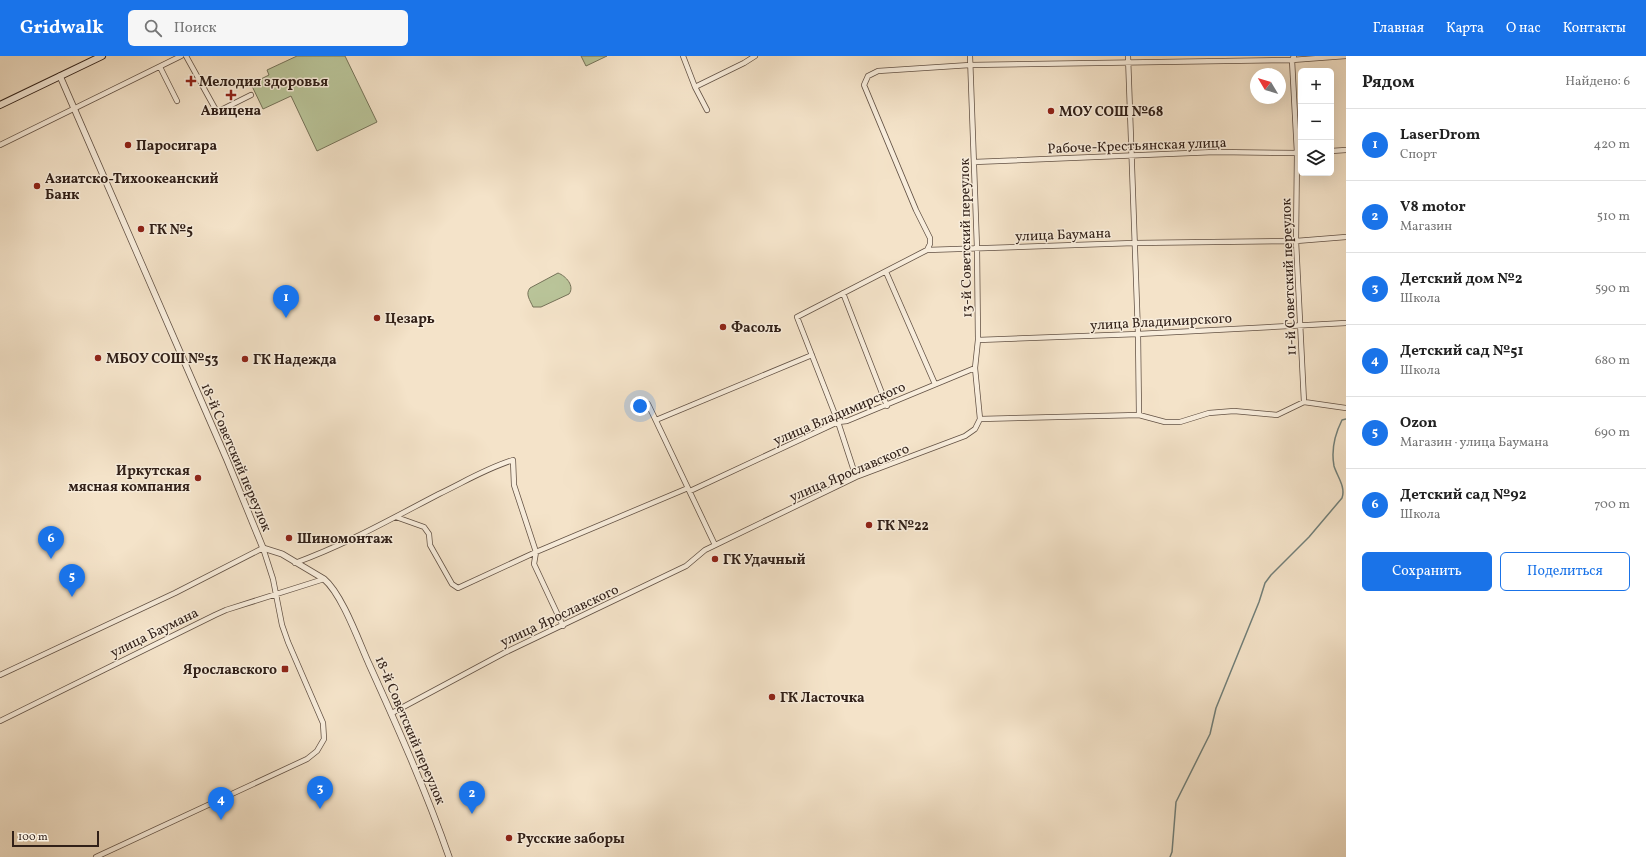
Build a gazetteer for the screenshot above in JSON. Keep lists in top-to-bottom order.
{
  "streets": {
    "street": [
      "Рабоче-Крестьянская улица",
      "улица Баумана",
      "13-й Советский переулок",
      "11-й Советский переулок",
      "улица Владимирского",
      "18-й Советский переулок",
      "улица Ярославского"
    ]
  },
  "crossings": [
    ["Рабоче-Крестьянская улица", "13-й Советский переулок"],
    ["улица Баумана", "13-й Советский переулок"],
    ["улица Баумана", "11-й Советский переулок"],
    ["улица Баумана", "18-й Советский переулок"],
    ["13-й Советский переулок", "улица Владимирского"],
    ["13-й Советский переулок", "улица Ярославского"],
    ["11-й Советский переулок", "улица Владимирского"],
    ["18-й Советский переулок", "улица Ярославского"]
  ],
  "places": {
    "health": ["Мелодия здоровья", "Авицена"],
    "other": [
      "МОУ СОШ №68",
      "Паросигара",
      "Азиатско-Тихоокеанский Банк",
      "ГК №5",
      "Цезарь",
      "Фасоль",
      "МБОУ СОШ №53",
      "ГК Надежда",
      "Иркутская мясная компания",
      "ГК №22",
      "Шиномонтаж",
      "ГК Удачный",
      "ГК Ласточка",
      "Русские заборы"
    ],
    "transit": ["Ярославского"]
  },
  "scale_bar": "100 m",
  "north": "top left",
  "page": {
    "header": "Gridwalk",
    "search": "Поиск",
    "nav": [
      "Главная",
      "Карта",
      "О нас",
      "Контакты"
    ],
    "heading": ["Рядом", "Найдено: 6"],
    "map_buttons": ["+", "−"],
    "list": [
      {
        "mark": "1",
        "name": "LaseгDrom",
        "note": "Спорт",
        "value": "420 m"
      },
      {
        "mark": "2",
        "name": "V8 motor",
        "note": "Магазин",
        "value": "510 m"
      },
      {
        "mark": "3",
        "name": "Детский дом №2",
        "note": "Школа",
        "value": "590 m"
      },
      {
        "mark": "4",
        "name": "Детский сад №51",
        "note": "Школа",
        "value": "680 m"
      },
      {
        "mark": "5",
        "name": "Ozon",
        "note": "Магазин · улица Баумана",
        "value": "690 m"
      },
      {
        "mark": "6",
        "name": "Детский сад №92",
        "note": "Школа",
        "value": "700 m"
      }
    ],
    "pins": [
      "1",
      "6",
      "5",
      "3",
      "2",
      "4"
    ],
    "buttons": ["Сохранить", "Поделиться"],
    "scale": "100 m"
  }
}
